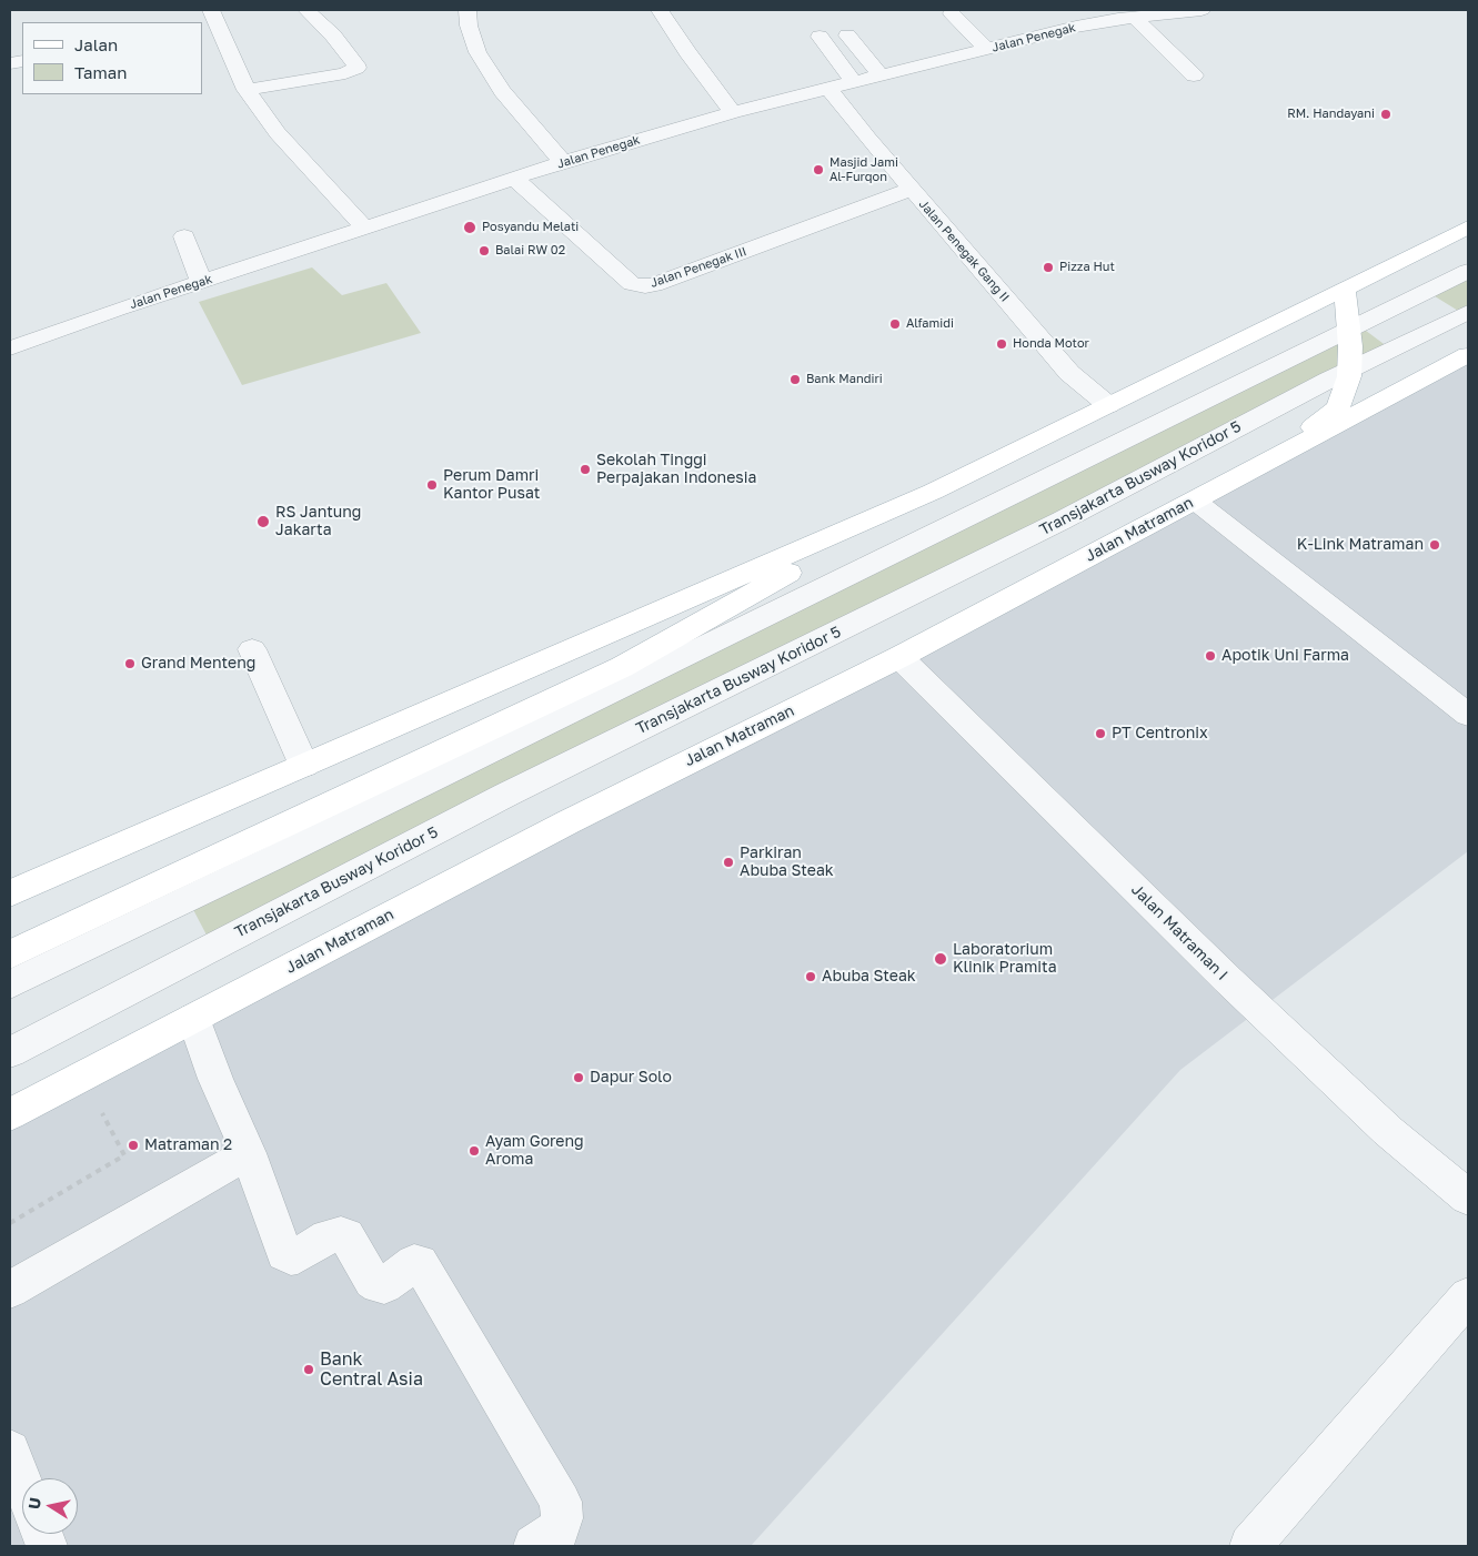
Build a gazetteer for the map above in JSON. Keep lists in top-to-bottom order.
{
  "streets": {
    "main road": ["Jalan Matraman"],
    "street": [
      "Jalan Penegak",
      "Jalan Penegak Gang II",
      "Jalan Penegak III",
      "Transjakarta Busway Koridor 5",
      "Jalan Matraman I"
    ]
  },
  "crossings": [
    ["Jalan Penegak", "Jalan Penegak Gang II"],
    ["Jalan Penegak", "Jalan Penegak III"],
    ["Jalan Penegak Gang II", "Jalan Penegak III"],
    ["Transjakarta Busway Koridor 5", "Jalan Matraman"],
    ["Jalan Matraman", "Jalan Matraman I"]
  ],
  "places": [
    "RM. Handayani",
    "Masjid Jami Al-Furqon",
    "Posyandu Melati",
    "Balai RW 02",
    "Pizza Hut",
    "Alfamidi",
    "Honda Motor",
    "Bank Mandiri",
    "Sekolah Tinggi Perpajakan Indonesia",
    "Perum Damri Kantor Pusat",
    "RS Jantung Jakarta",
    "K-Link Matraman",
    "Apotik Uni Farma",
    "Grand Menteng",
    "PT Centronix",
    "Parkiran Abuba Steak",
    "Laboratorium Klinik Pramita",
    "Abuba Steak",
    "Dapur Solo",
    "Matraman 2",
    "Ayam Goreng Aroma",
    "Bank Central Asia"
  ],
  "legend": ["Jalan", "Taman"],
  "north": "left"
}
